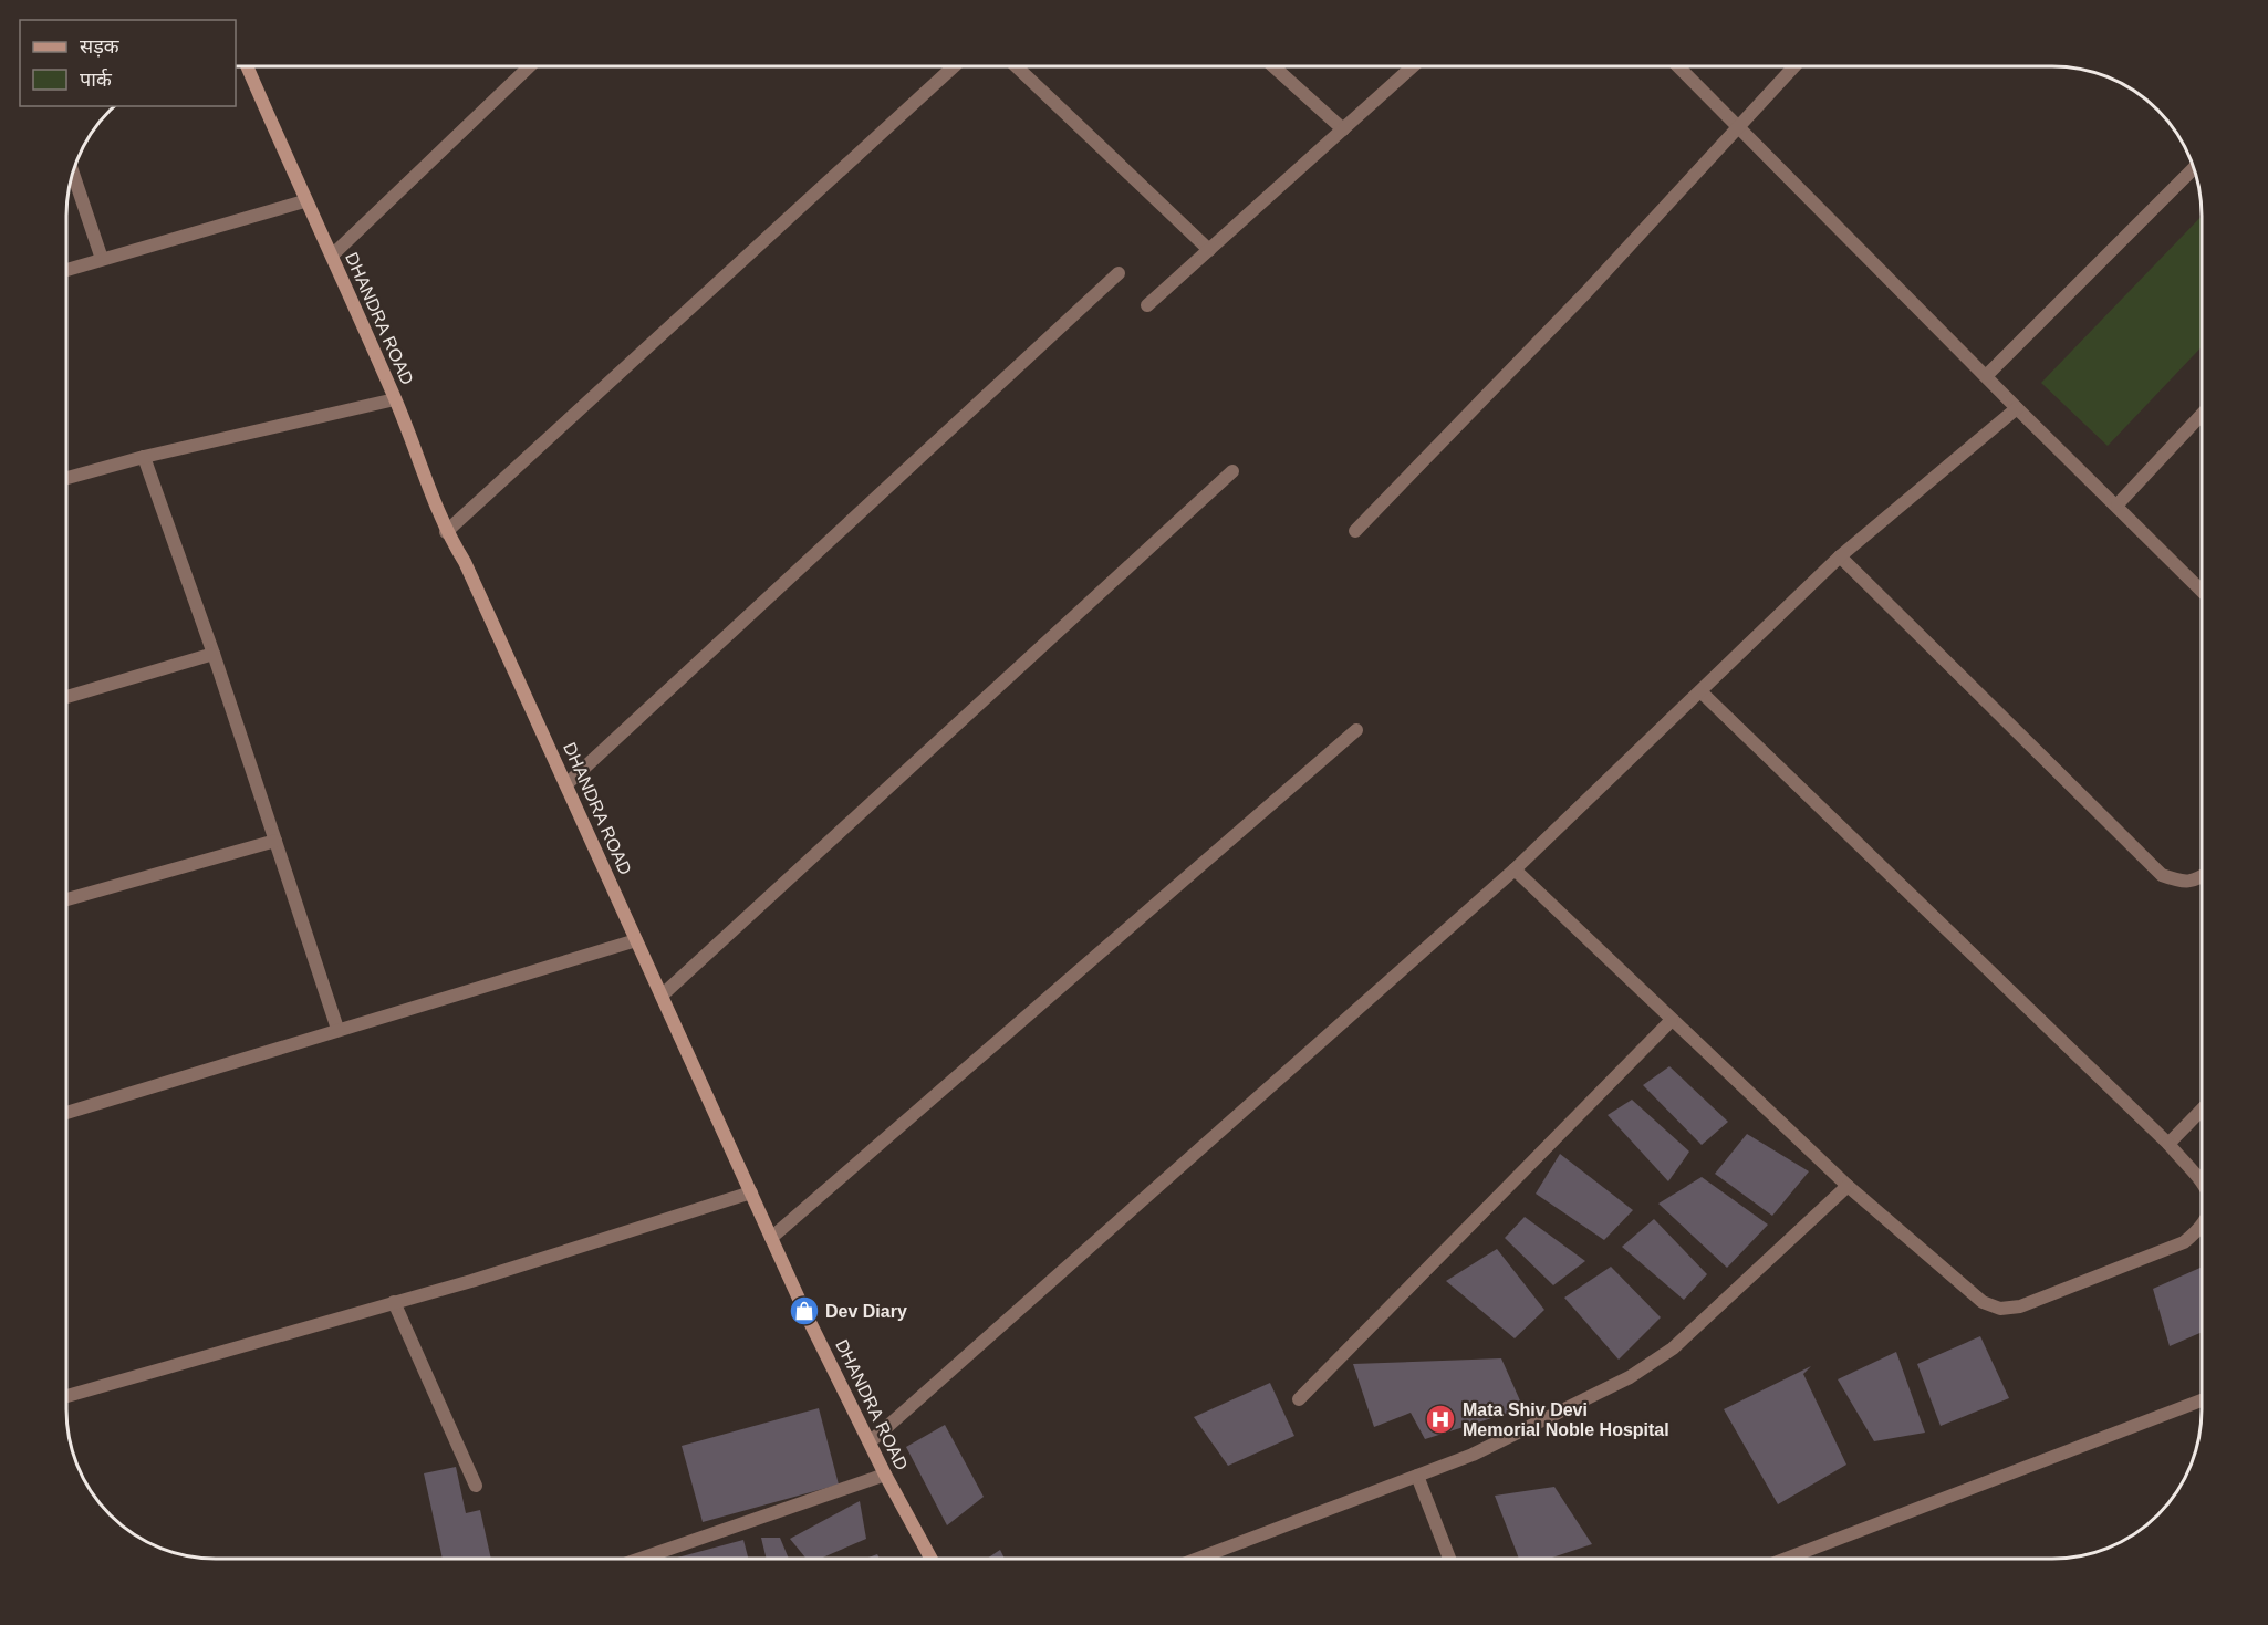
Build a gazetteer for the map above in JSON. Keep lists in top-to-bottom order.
{
  "streets": {
    "street": ["DHANDRA ROAD"]
  },
  "places": {
    "shop": ["Dev Diary"],
    "hospital": ["Mata Shiv Devi Memorial Noble Hospital"]
  },
  "legend": ["सड़क", "पार्क"]
}
